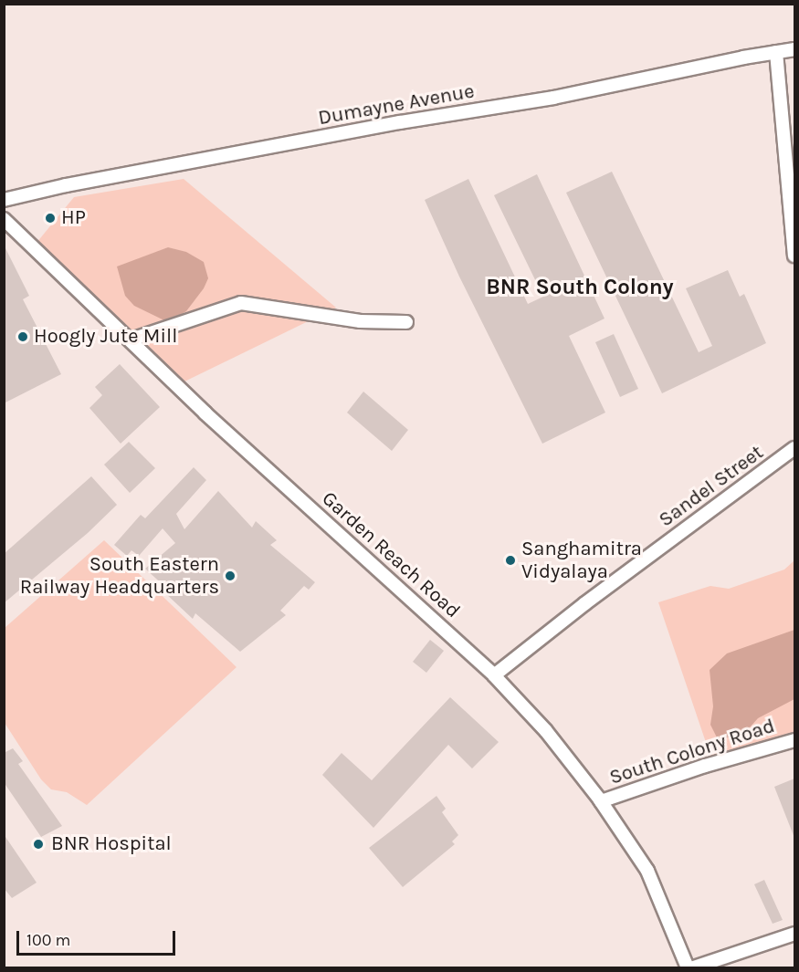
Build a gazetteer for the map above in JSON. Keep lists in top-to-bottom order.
{
  "streets": {
    "street": [
      "Dumayne Avenue",
      "Sandel Street",
      "Garden Reach Road",
      "South Colony Road"
    ]
  },
  "crossings": [
    ["Sandel Street", "Garden Reach Road"],
    ["Garden Reach Road", "South Colony Road"]
  ],
  "districts": ["BNR South Colony"],
  "places": [
    "HP",
    "Hoogly Jute Mill",
    "Sanghamitra Vidyalaya",
    "South Eastern Railway Headquarters",
    "BNR Hospital"
  ],
  "scale_bar": "100 m"
}
